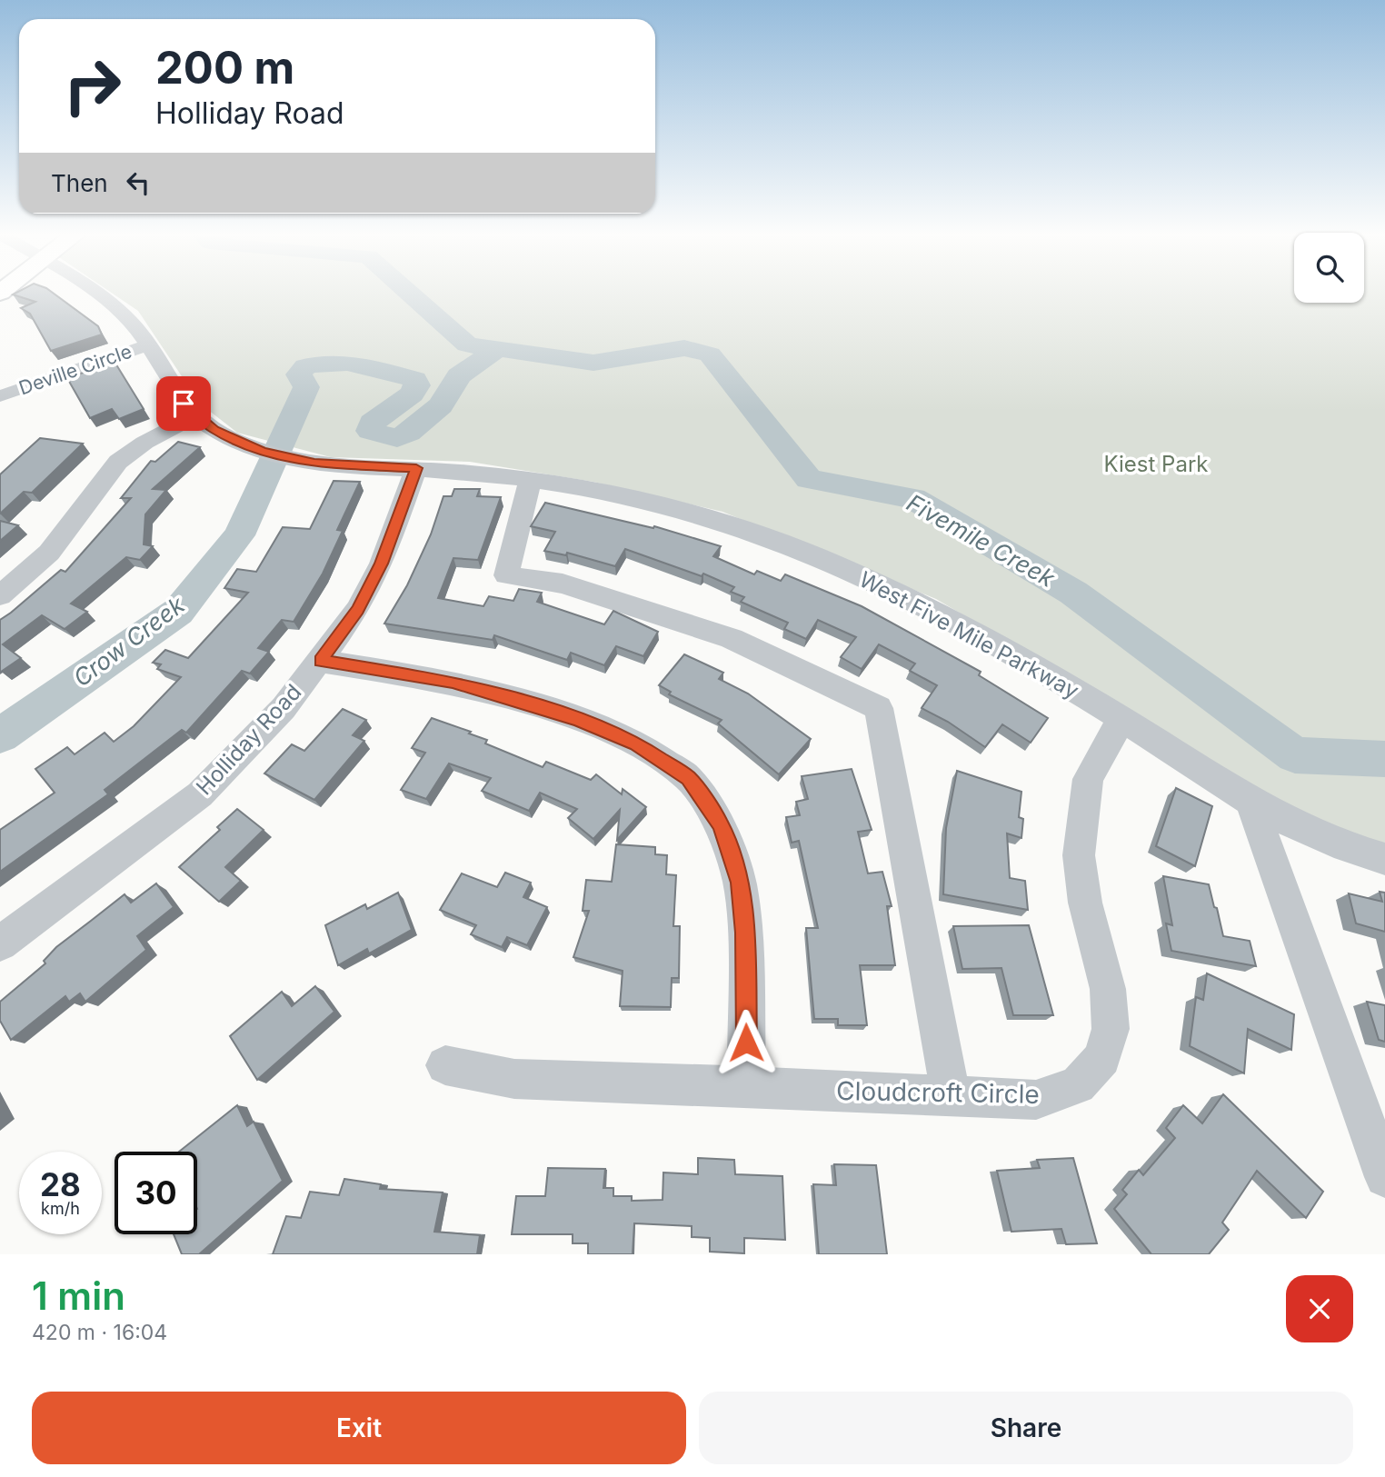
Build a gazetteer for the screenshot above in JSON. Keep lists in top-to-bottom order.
{
  "streets": {
    "street": [
      "Deville Circle",
      "West Five Mile Parkway",
      "Holliday Road",
      "Cloudcroft Circle"
    ]
  },
  "crossings": [
    ["Deville Circle", "West Five Mile Parkway"],
    ["West Five Mile Parkway", "Holliday Road"],
    ["West Five Mile Parkway", "Cloudcroft Circle"]
  ],
  "water": ["Fivemile Creek", "Crow Creek"],
  "parks": ["Kiest Park"],
  "page": {
    "turn": ["200 m", "Holliday Road"],
    "then": "Then",
    "speed": "28 km/h",
    "limit": "30",
    "heading": ["1 min", "420 m · 16:04"],
    "buttons": ["Exit", "Share"]
  }
}
